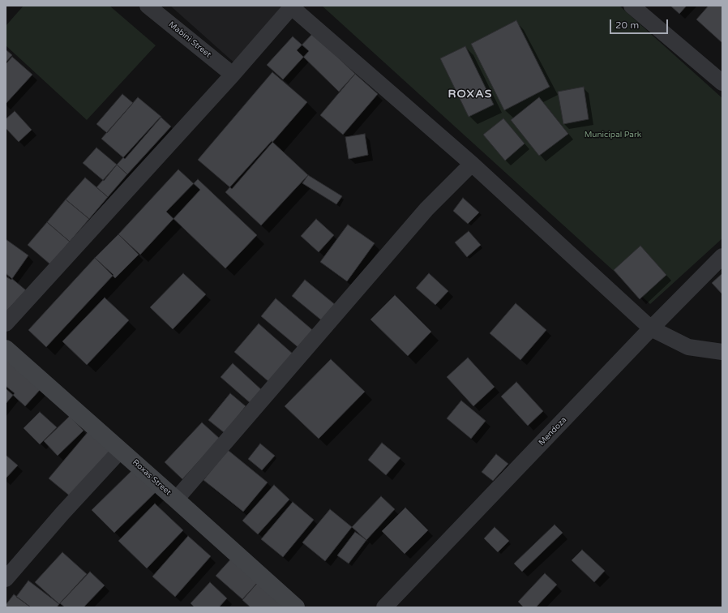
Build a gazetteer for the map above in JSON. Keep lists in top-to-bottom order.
{
  "streets": {
    "main road": ["Roxas Street"],
    "street": ["Mabini Street", "Mendoza"]
  },
  "districts": ["ROXAS"],
  "parks": ["Municipal Park"],
  "scale_bar": "20 m"
}
